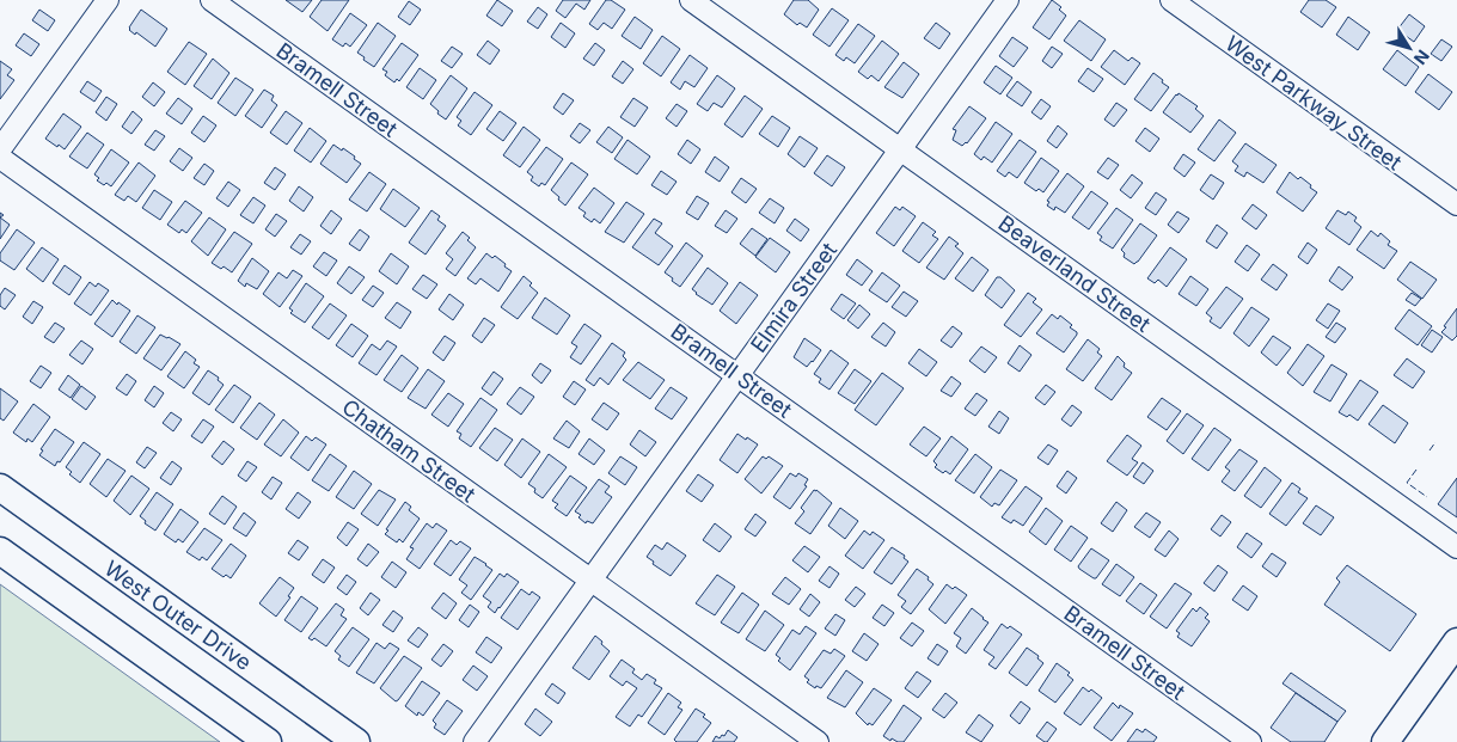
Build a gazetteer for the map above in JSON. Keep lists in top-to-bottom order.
{
  "streets": {
    "main road": ["West Outer Drive"],
    "street": [
      "Bramell Street",
      "West Parkway Street",
      "Beaverland Street",
      "Elmira Street",
      "Chatham Street"
    ]
  },
  "crossings": [
    ["Bramell Street", "Elmira Street"],
    ["Beaverland Street", "Elmira Street"],
    ["Elmira Street", "Chatham Street"]
  ],
  "north": "bottom right"
}
